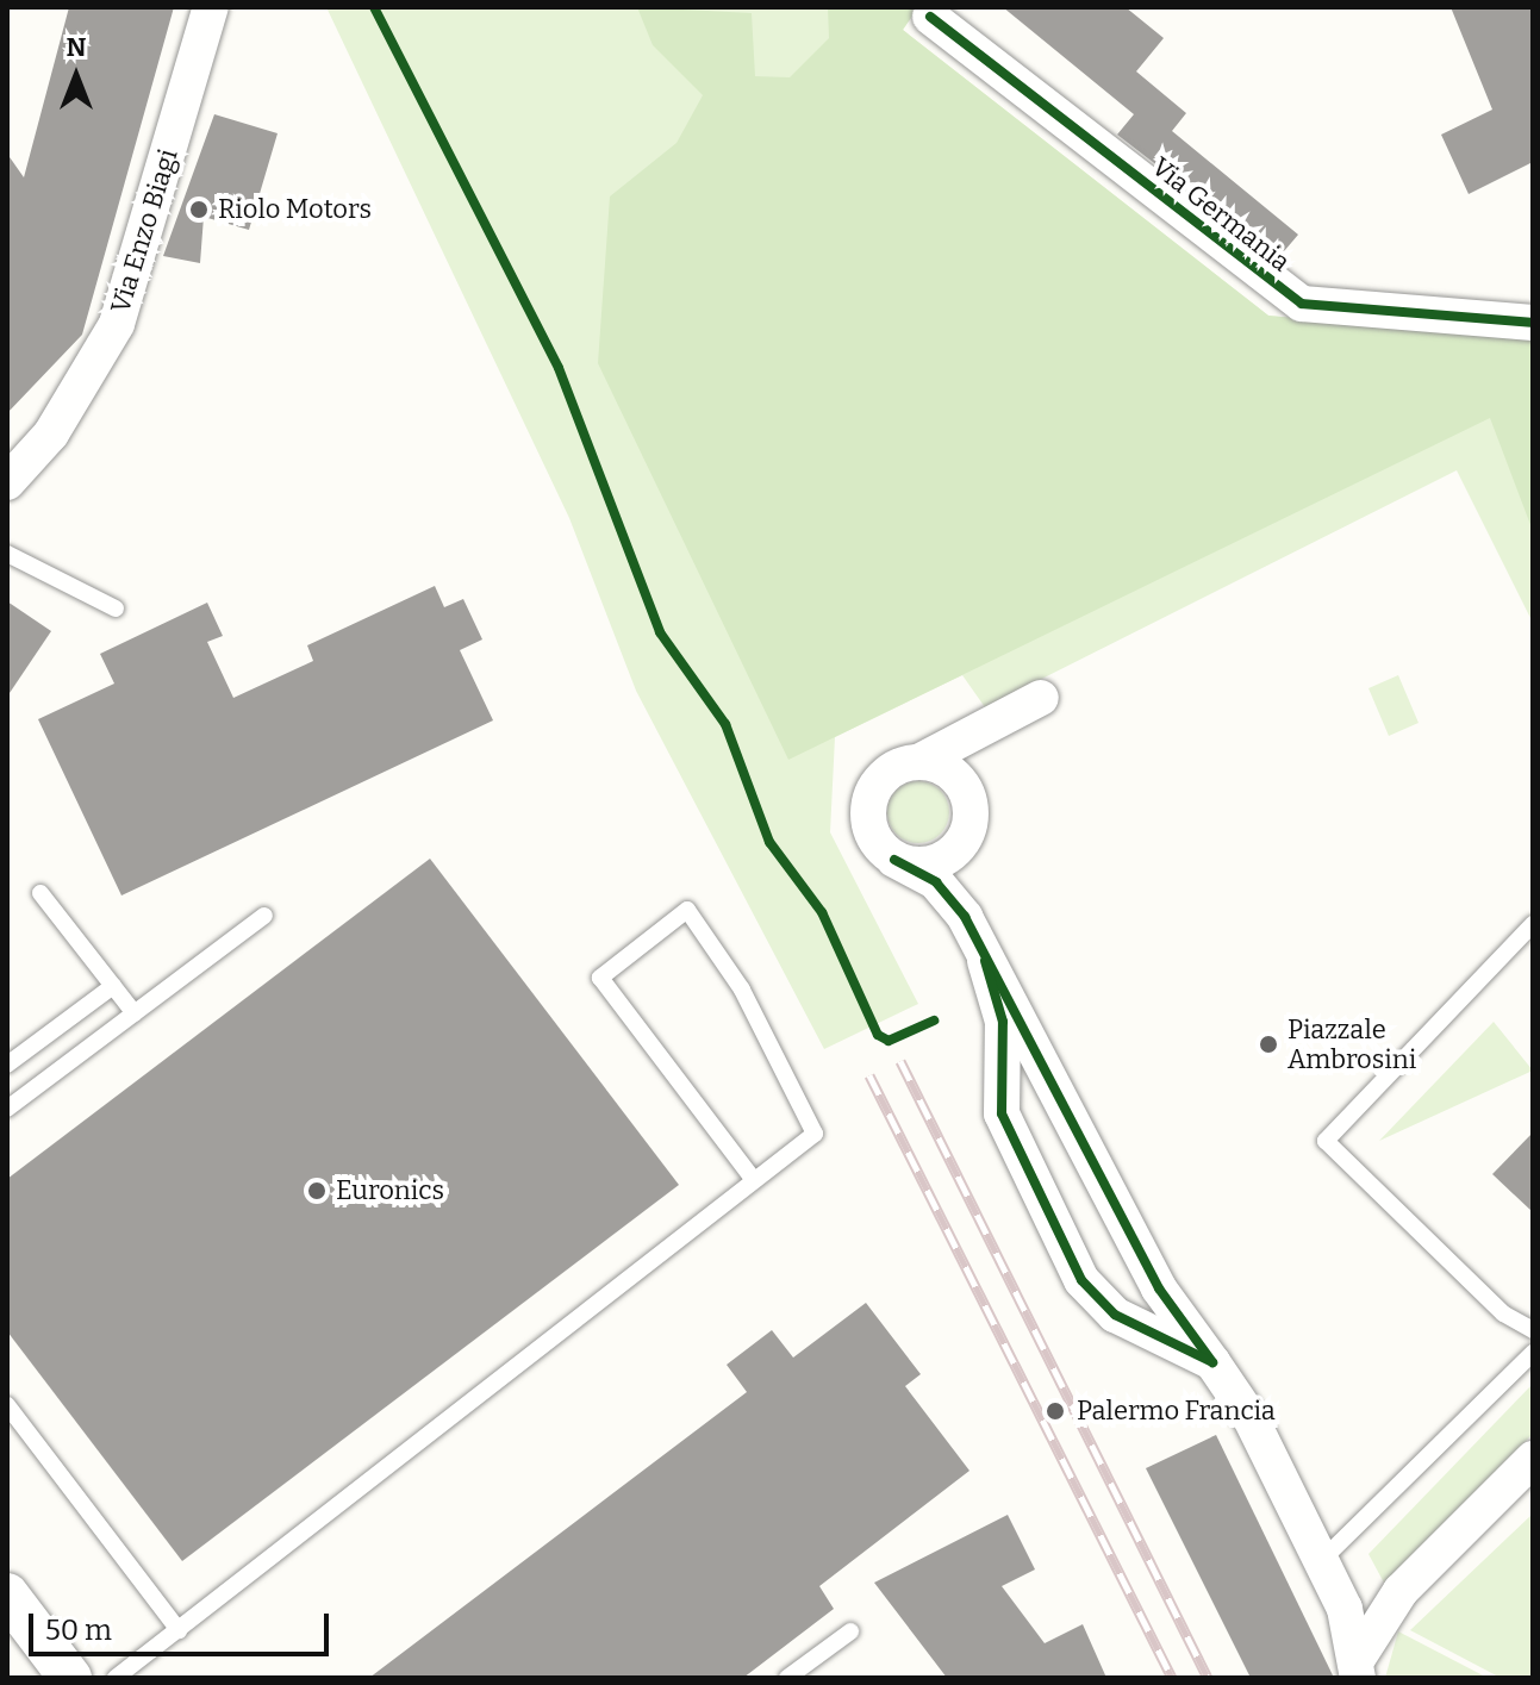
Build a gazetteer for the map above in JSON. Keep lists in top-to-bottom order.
{
  "streets": {
    "street": ["Via Germania", "Via Enzo Biagi"]
  },
  "places": [
    "Riolo Motors",
    "Piazzale Ambrosini",
    "Euronics",
    "Palermo Francia"
  ],
  "scale_bar": "50 m",
  "north": "top"
}
